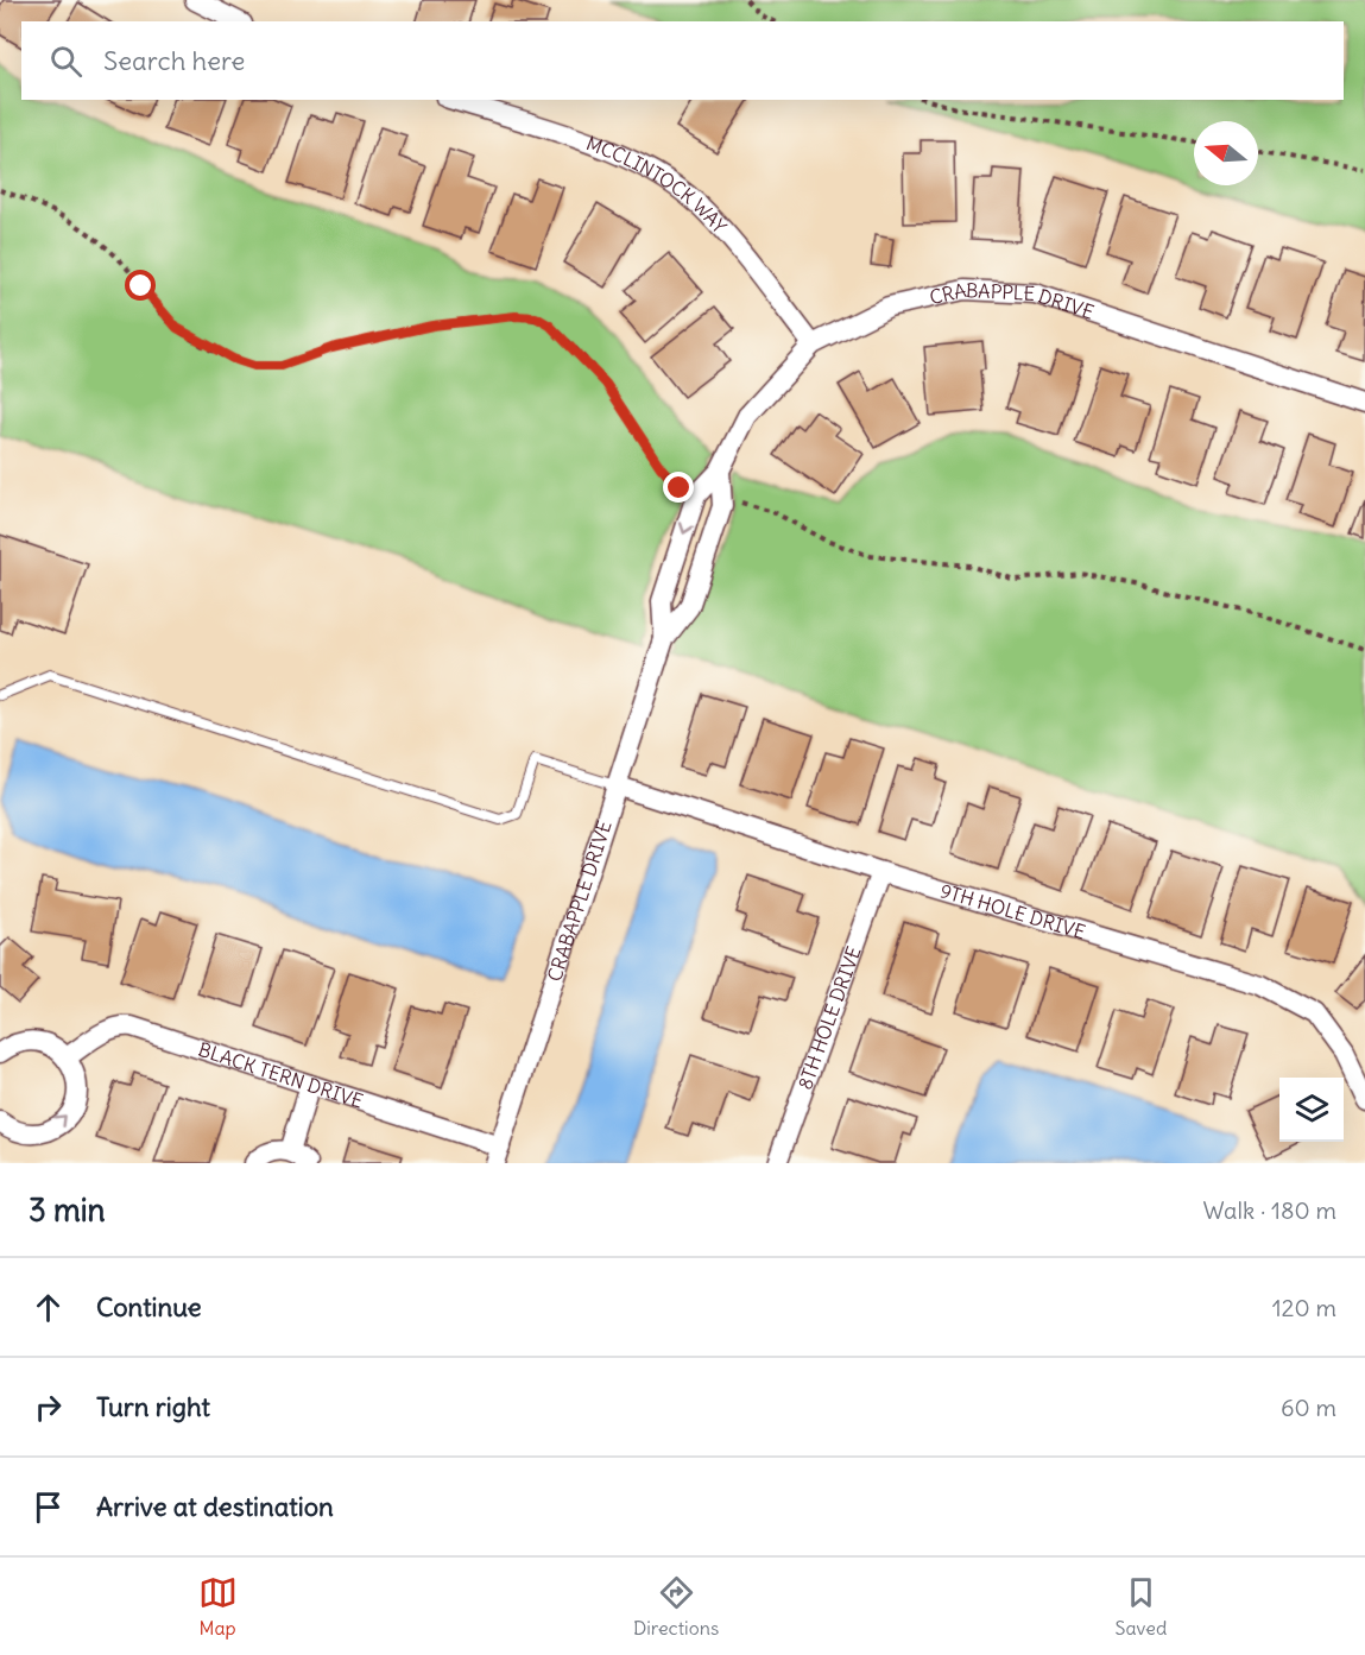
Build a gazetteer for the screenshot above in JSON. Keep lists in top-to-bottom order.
{
  "streets": {
    "street": [
      "MCCLINTOCK WAY",
      "CRABAPPLE DRIVE",
      "9TH HOLE DRIVE",
      "8TH HOLE DRIVE",
      "BLACK TERN DRIVE"
    ]
  },
  "crossings": [
    ["MCCLINTOCK WAY", "CRABAPPLE DRIVE"],
    ["CRABAPPLE DRIVE", "9TH HOLE DRIVE"],
    ["CRABAPPLE DRIVE", "BLACK TERN DRIVE"],
    ["9TH HOLE DRIVE", "8TH HOLE DRIVE"]
  ],
  "north": "left",
  "page": {
    "search": "Search here",
    "heading": ["3 min", "Walk · 180 m"],
    "list": [
      ["Continue", "120 m"],
      ["Turn right", "60 m"],
      "Arrive at destination"
    ],
    "nav": ["Map", "Directions", "Saved"]
  }
}
